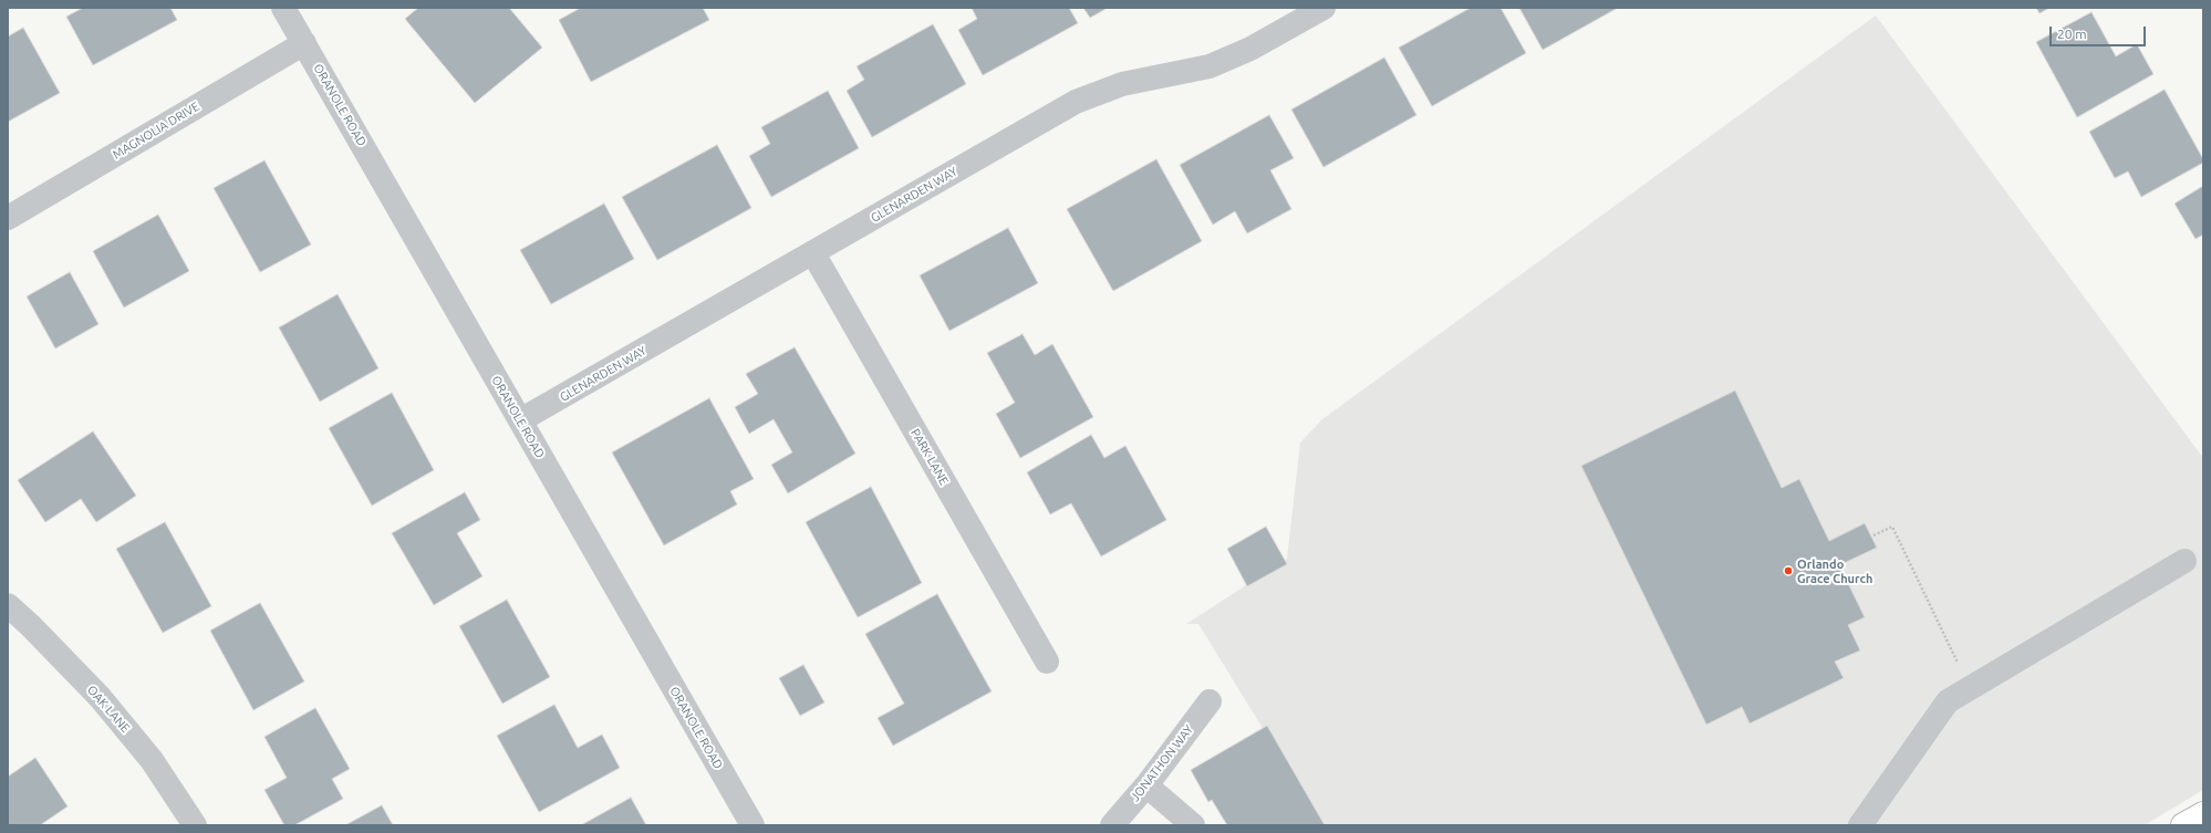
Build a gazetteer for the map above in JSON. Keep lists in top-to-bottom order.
{
  "streets": {
    "street": [
      "ORANOLE ROAD",
      "MAGNOLIA DRIVE",
      "GLENARDEN WAY",
      "PARK LANE",
      "OAK LANE",
      "JONATHON WAY"
    ]
  },
  "crossings": [
    ["ORANOLE ROAD", "MAGNOLIA DRIVE"],
    ["ORANOLE ROAD", "GLENARDEN WAY"],
    ["GLENARDEN WAY", "PARK LANE"]
  ],
  "places": ["Orlando Grace Church"],
  "scale_bar": "20 m"
}
